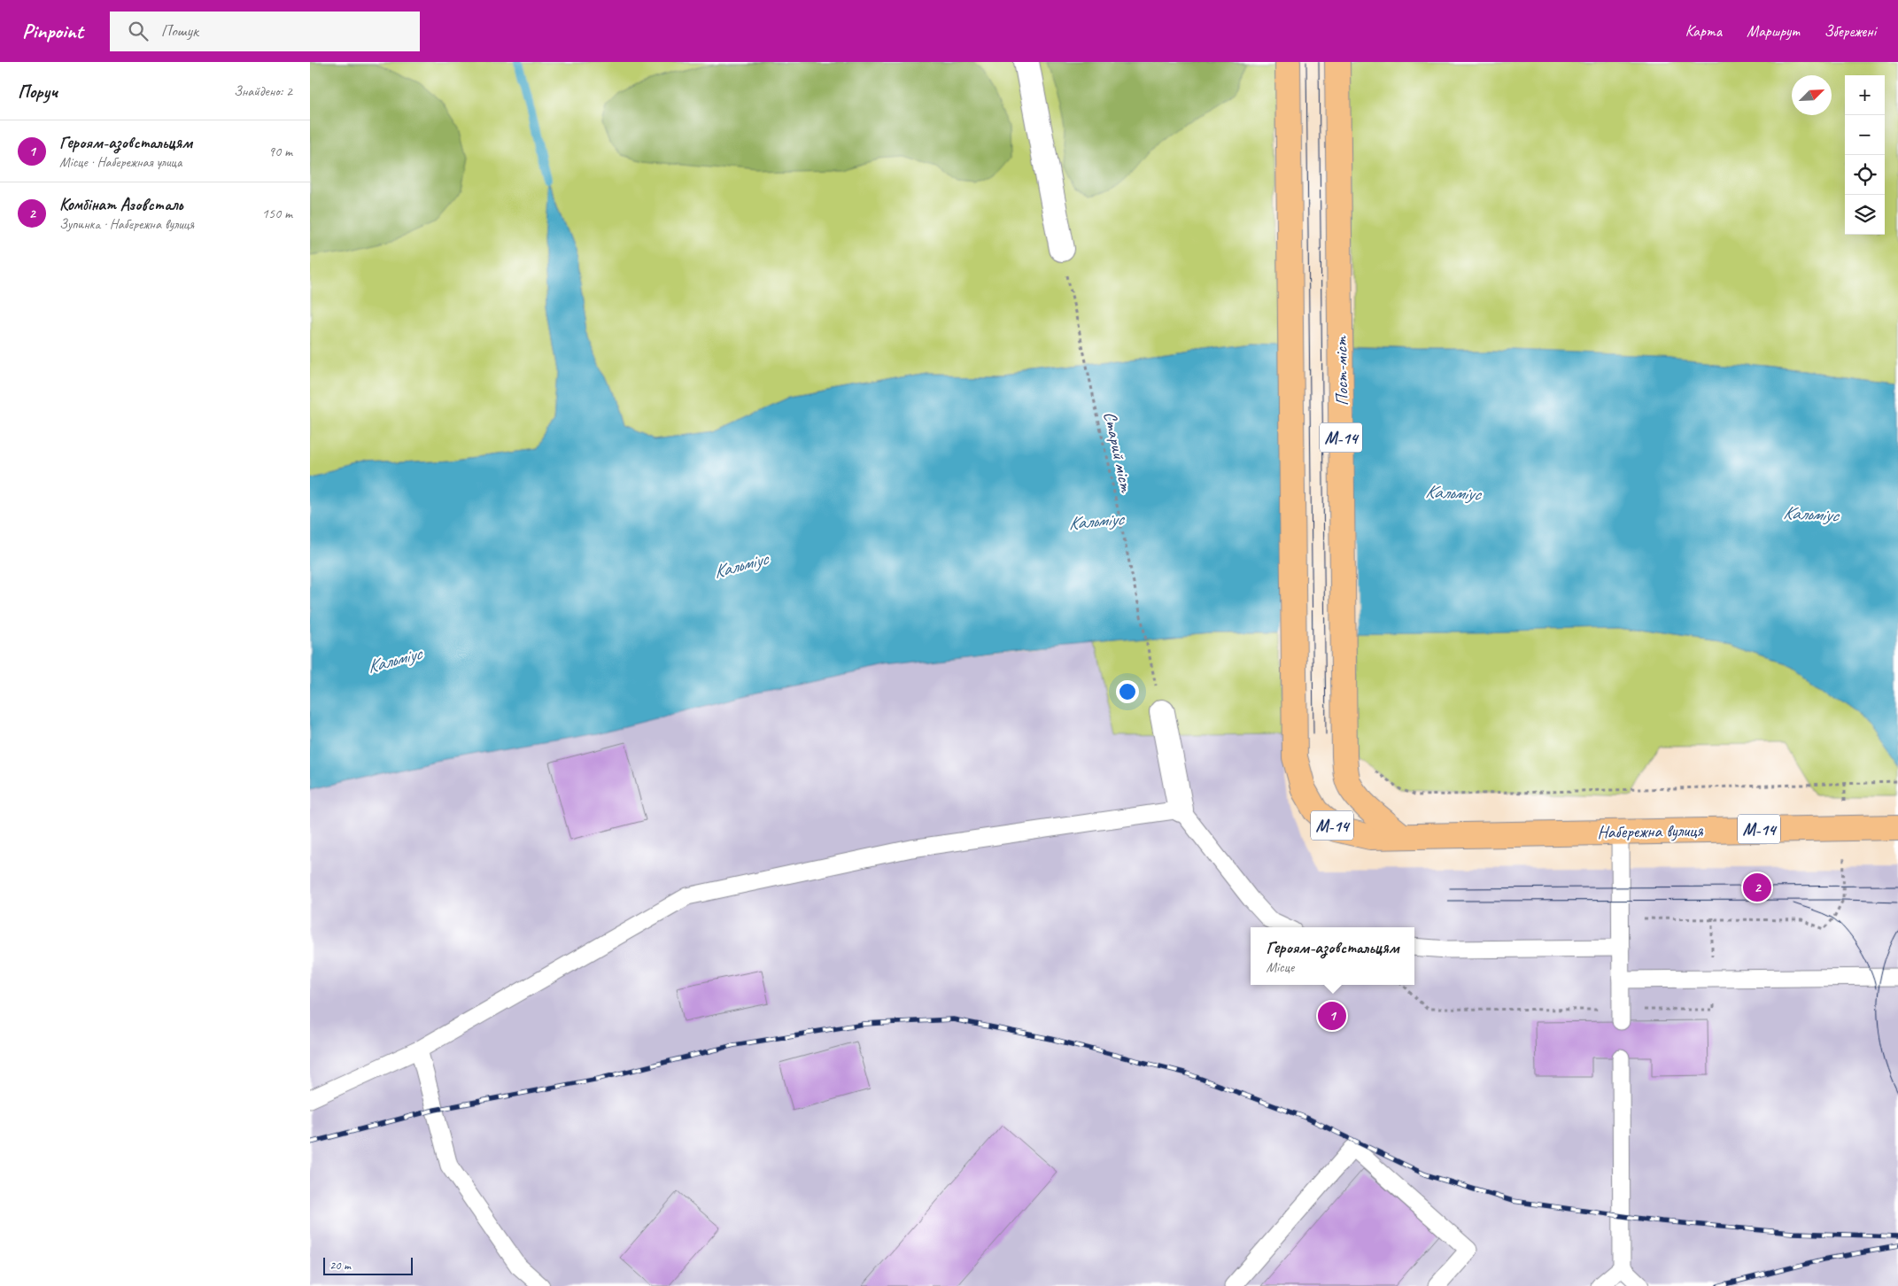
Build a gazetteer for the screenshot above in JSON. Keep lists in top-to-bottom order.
{
  "streets": {
    "highway": ["Пост-міст", "М-14", "Набережна вулиця"],
    "path": ["Старий міст"]
  },
  "crossings": [
    ["Пост-міст", "М-14"],
    ["Пост-міст", "Набережна вулиця"],
    ["М-14", "Набережна вулиця"]
  ],
  "water": ["Кальміус"],
  "scale_bar": "20 m",
  "north": "top right",
  "page": {
    "header": "Pinpoint",
    "search": "Пошук",
    "nav": ["Карта", "Маршрут", "Збережені"],
    "heading": ["Поруч", "Знайдено: 2"],
    "map_buttons": ["+", "−"],
    "list": [
      {
        "mark": "1",
        "name": "Героям-азовстальцям",
        "note": "Місце · Набережная улица",
        "value": "90 m"
      },
      {
        "mark": "2",
        "name": "Комбінат Азовсталь",
        "note": "Зупинка · Набережна вулиця",
        "value": "150 m"
      }
    ],
    "pins": ["2", "1"],
    "popup": ["Героям-азовстальцям", "Місце"],
    "scale": "20 m"
  }
}
